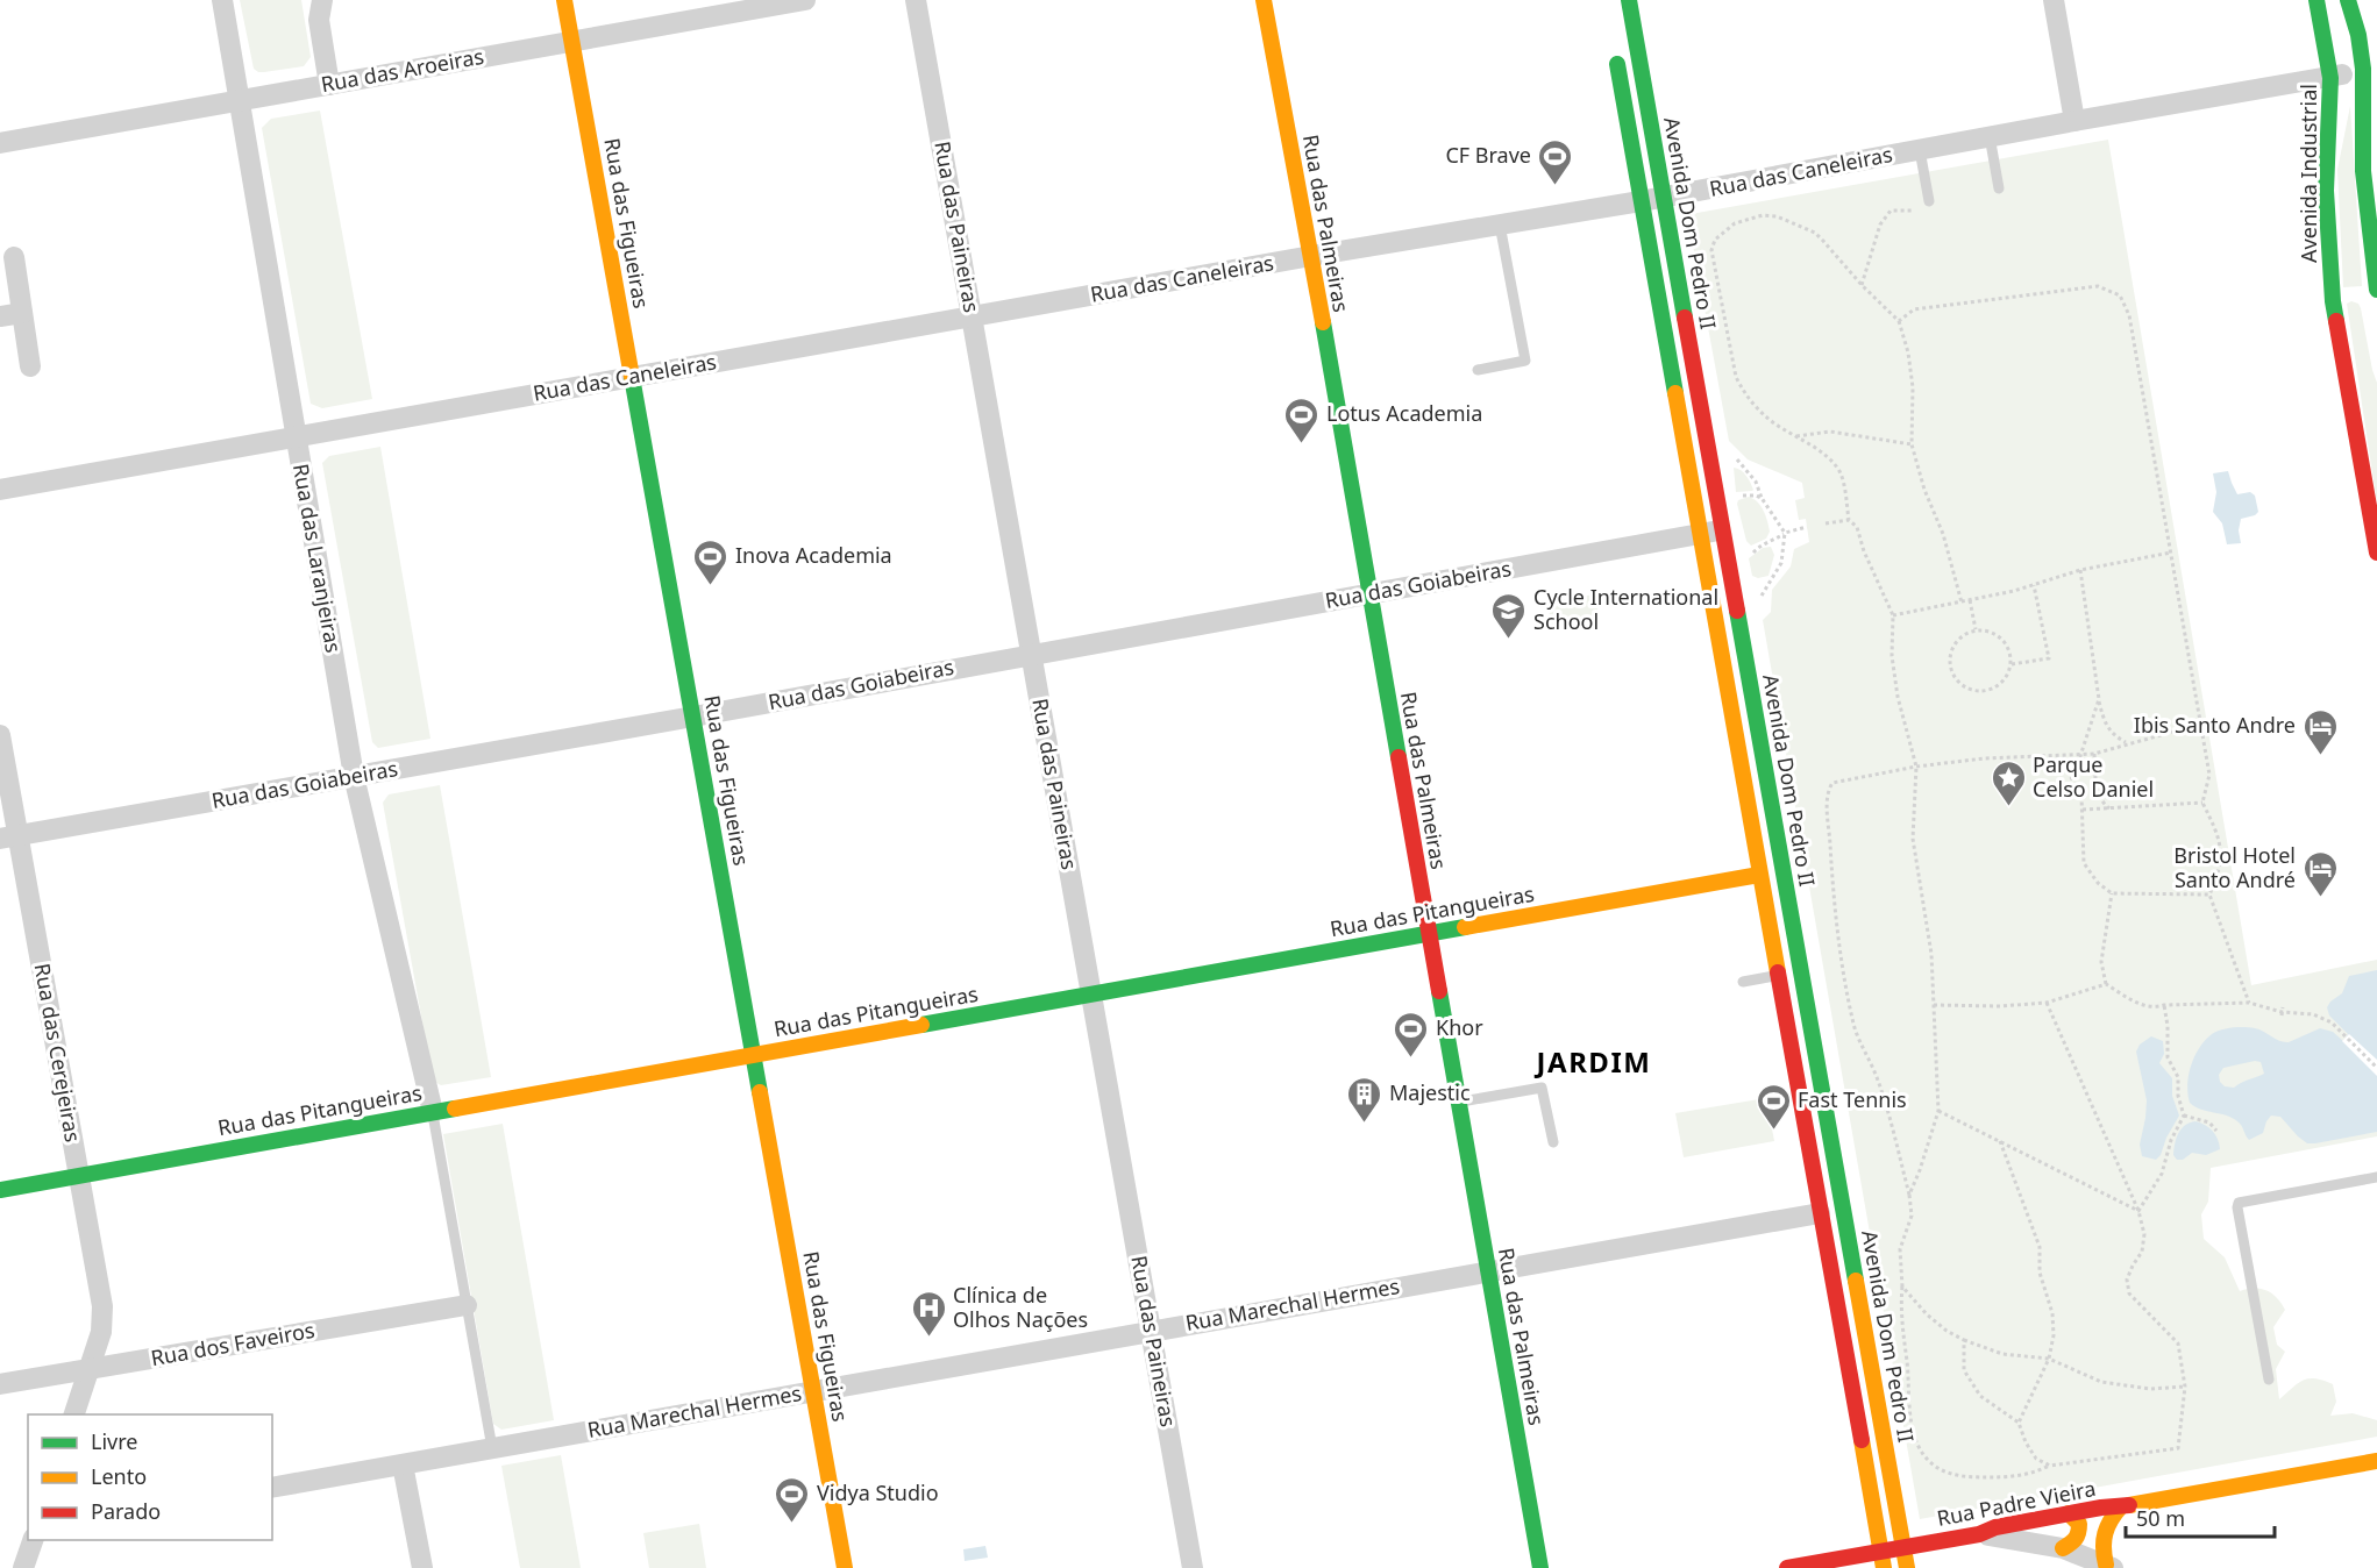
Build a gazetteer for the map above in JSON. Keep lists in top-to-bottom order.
{
  "streets": {
    "main road": [
      "Avenida Industrial",
      "Rua das Figueiras",
      "Rua das Palmeiras",
      "Avenida Dom Pedro II",
      "Rua das Pitangueiras",
      "Rua Padre Vieira"
    ],
    "street": [
      "Rua das Aroeiras",
      "Rua das Caneleiras",
      "Rua das Paineiras",
      "Rua das Laranjeiras",
      "Rua das Goiabeiras",
      "Rua das Cerejeiras",
      "Rua Marechal Hermes",
      "Rua dos Faveiros"
    ]
  },
  "crossings": [
    ["Rua das Aroeiras", "Rua das Figueiras"],
    ["Rua das Aroeiras", "Rua das Laranjeiras"],
    ["Rua das Caneleiras", "Avenida Industrial"],
    ["Rua das Caneleiras", "Rua das Figueiras"],
    ["Rua das Caneleiras", "Rua das Palmeiras"],
    ["Rua das Caneleiras", "Avenida Dom Pedro II"],
    ["Rua das Caneleiras", "Rua das Paineiras"],
    ["Rua das Caneleiras", "Rua das Laranjeiras"],
    ["Rua das Figueiras", "Rua das Goiabeiras"],
    ["Rua das Figueiras", "Rua das Pitangueiras"],
    ["Rua das Figueiras", "Rua Marechal Hermes"],
    ["Rua das Palmeiras", "Rua das Goiabeiras"],
    ["Rua das Palmeiras", "Rua das Pitangueiras"],
    ["Rua das Palmeiras", "Rua Marechal Hermes"],
    ["Avenida Dom Pedro II", "Rua das Goiabeiras"],
    ["Avenida Dom Pedro II", "Rua das Pitangueiras"],
    ["Avenida Dom Pedro II", "Rua Marechal Hermes"],
    ["Avenida Dom Pedro II", "Rua Padre Vieira"],
    ["Rua das Paineiras", "Rua das Goiabeiras"],
    ["Rua das Paineiras", "Rua das Pitangueiras"],
    ["Rua das Paineiras", "Rua Marechal Hermes"],
    ["Rua das Laranjeiras", "Rua das Goiabeiras"],
    ["Rua das Laranjeiras", "Rua das Pitangueiras"],
    ["Rua das Goiabeiras", "Rua das Cerejeiras"],
    ["Rua das Pitangueiras", "Rua das Cerejeiras"],
    ["Rua das Cerejeiras", "Rua dos Faveiros"]
  ],
  "districts": ["JARDIM"],
  "places": {
    "sports": [
      "CF Brave",
      "Lotus Academia",
      "Inova Academia",
      "Khor",
      "Fast Tennis",
      "Vidya Studio"
    ],
    "school or university": ["Cycle International School"],
    "hotel": ["Ibis Santo Andre", "Bristol Hotel Santo André"],
    "place": ["Parque Celso Daniel"],
    "building": ["Majestic"],
    "hospital": ["Clínica de Olhos Nações"]
  },
  "legend": ["Livre", "Lento", "Parado"],
  "scale_bar": "50 m"
}
